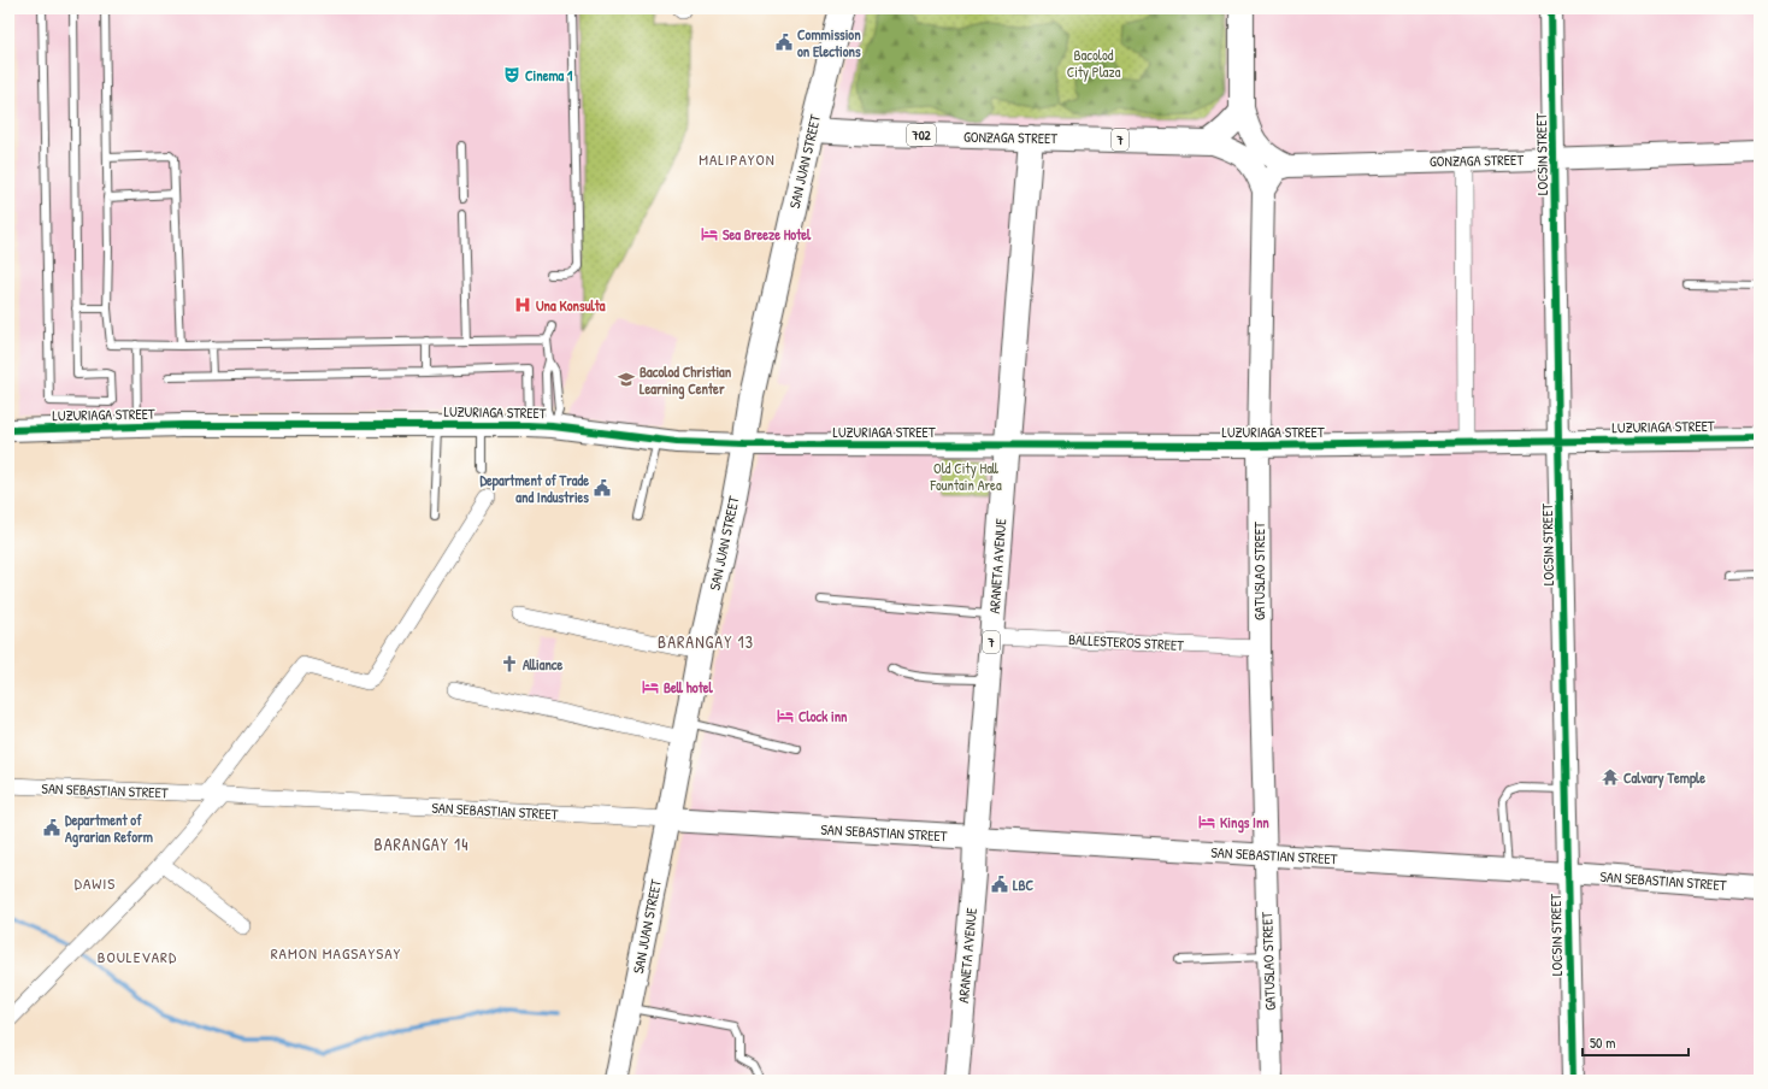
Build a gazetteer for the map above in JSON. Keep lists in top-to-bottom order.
{
  "streets": {
    "main road": [
      "702",
      "GONZAGA STREET",
      "7",
      "SAN JUAN STREET",
      "ARANETA AVENUE",
      "SAN SEBASTIAN STREET"
    ],
    "street": [
      "LOCSIN STREET",
      "LUZURIAGA STREET",
      "GATUSLAO STREET",
      "BALLESTEROS STREET"
    ]
  },
  "crossings": [
    ["GONZAGA STREET", "LOCSIN STREET"],
    ["GONZAGA STREET", "SAN JUAN STREET"],
    ["GONZAGA STREET", "ARANETA AVENUE"],
    ["GONZAGA STREET", "GATUSLAO STREET"],
    ["LOCSIN STREET", "LUZURIAGA STREET"],
    ["LOCSIN STREET", "SAN SEBASTIAN STREET"],
    ["SAN JUAN STREET", "LUZURIAGA STREET"],
    ["SAN JUAN STREET", "SAN SEBASTIAN STREET"],
    ["LUZURIAGA STREET", "ARANETA AVENUE"],
    ["LUZURIAGA STREET", "GATUSLAO STREET"],
    ["ARANETA AVENUE", "BALLESTEROS STREET"],
    ["ARANETA AVENUE", "SAN SEBASTIAN STREET"],
    ["GATUSLAO STREET", "BALLESTEROS STREET"],
    ["GATUSLAO STREET", "SAN SEBASTIAN STREET"]
  ],
  "districts": [
    "MALIPAYON",
    "BARANGAY 13",
    "BARANGAY 14",
    "DAWIS",
    "RAMON MAGSAYSAY",
    "BOULEVARD"
  ],
  "parks": ["Bacolod City Plaza", "Old City Hall Fountain Area"],
  "places": {
    "public building": [
      "Commission on Elections",
      "Department of Trade and Industries",
      "Department of Agrarian Reform",
      "LBC"
    ],
    "theatre": ["Cinema 1"],
    "hotel": [
      "Sea Breeze Hotel",
      "Bell hotel",
      "Clock inn",
      "Kings Inn"
    ],
    "hospital": ["Una Konsulta"],
    "school or university": ["Bacolod Christian Learning Center"],
    "church": ["Alliance"],
    "temple": ["Calvary Temple"]
  },
  "scale_bar": "50 m"
}
